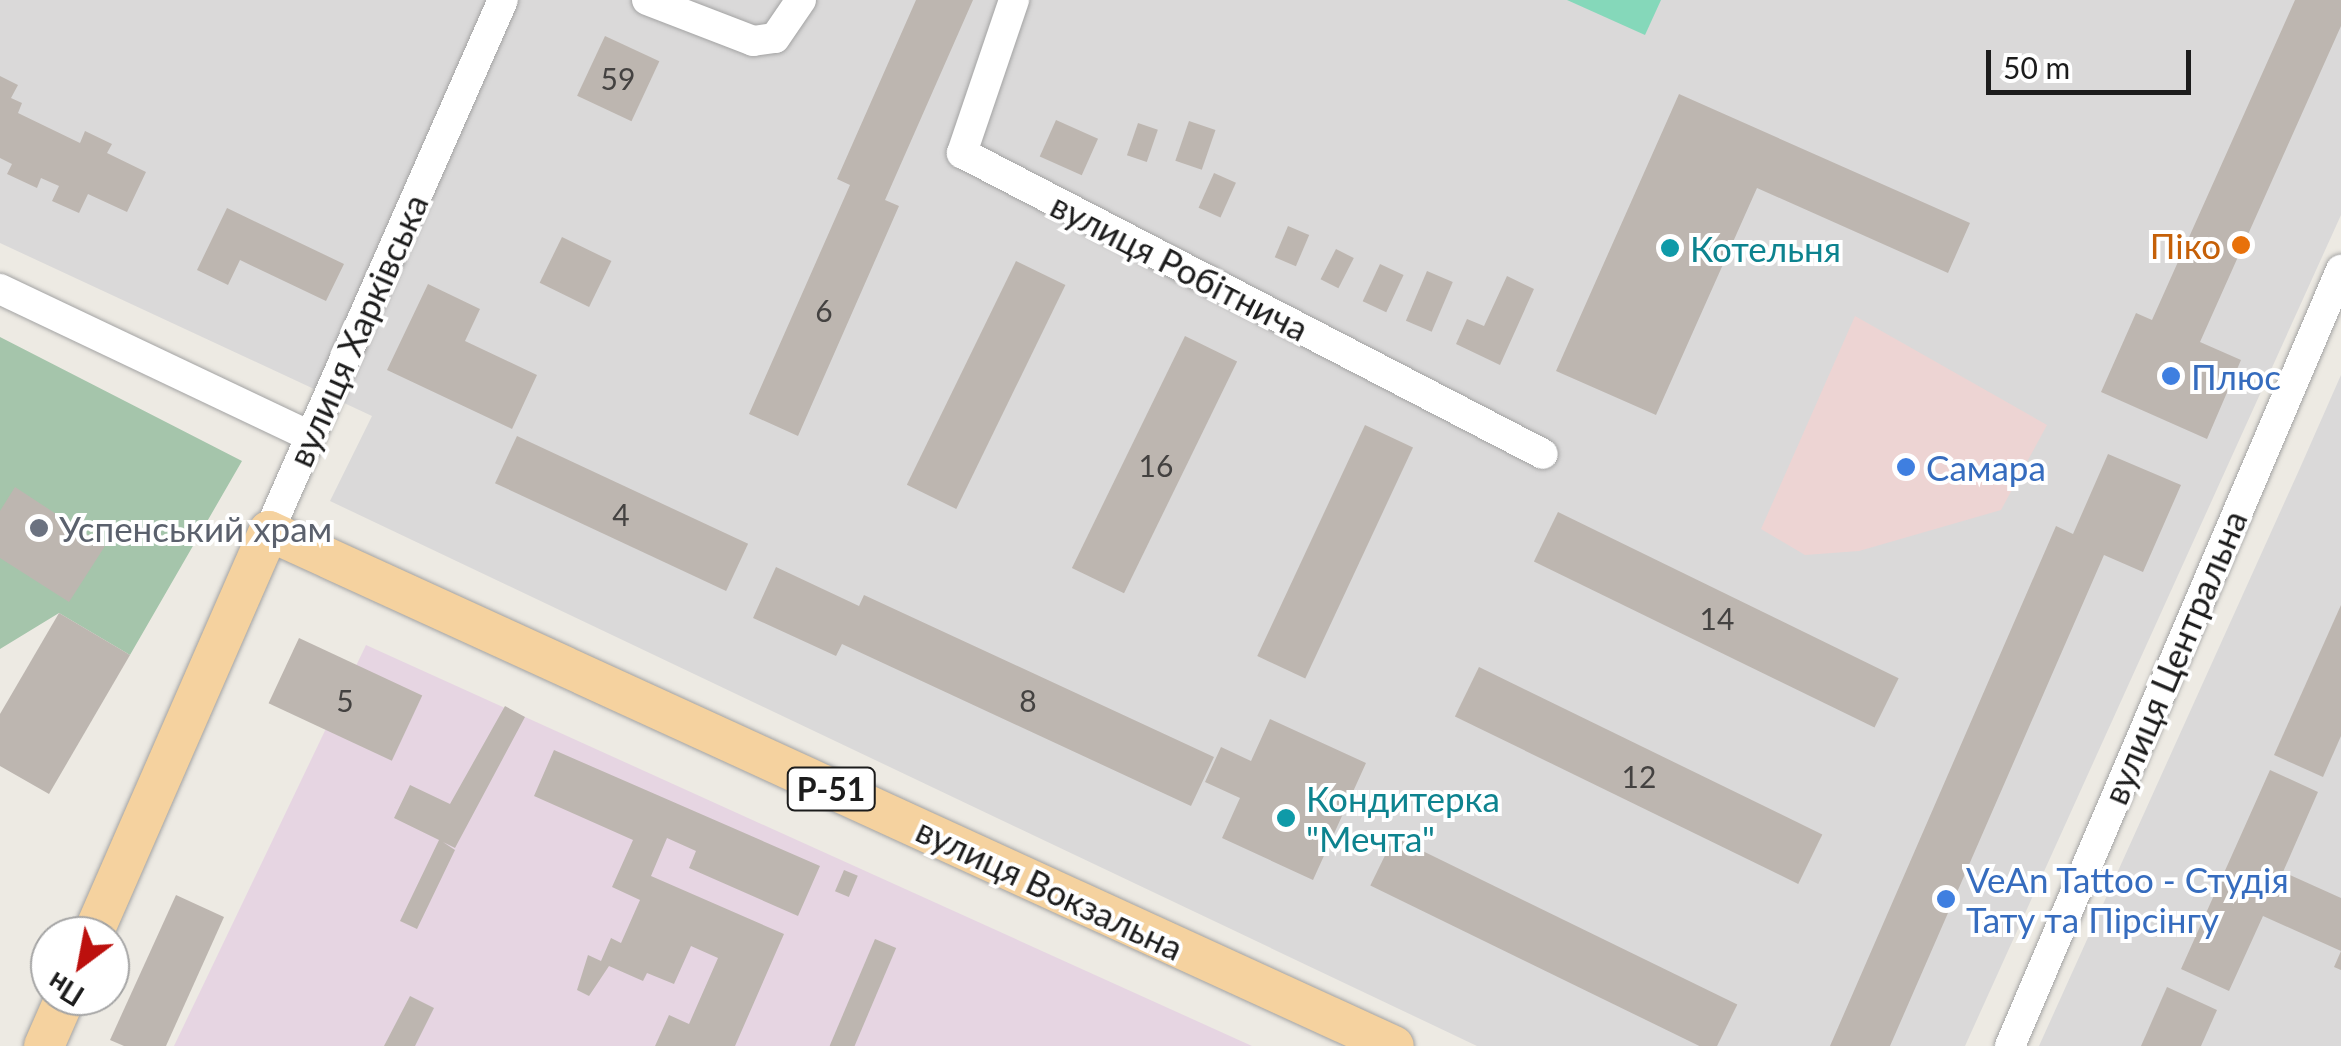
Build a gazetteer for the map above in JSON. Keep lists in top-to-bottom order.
{
  "streets": {
    "main road": ["вулиця Харківська", "Р-51", "вулиця Вокзальна"],
    "street": ["вулиця Робітнича", "вулиця Центральна"]
  },
  "crossings": [
    ["вулиця Харківська", "вулиця Вокзальна"]
  ],
  "places": [
    "Піко",
    "Котельня",
    "Плюс",
    "Самара",
    "Успенський храм",
    "Кондитерка \"Мечта\"",
    "VeAn Tattoo - Студія Тату та Пірсінгу"
  ],
  "house_numbers": [
    "59",
    "6",
    "16",
    "4",
    "14",
    "5",
    "8",
    "12"
  ],
  "scale_bar": "50 m",
  "north": "bottom left"
}
